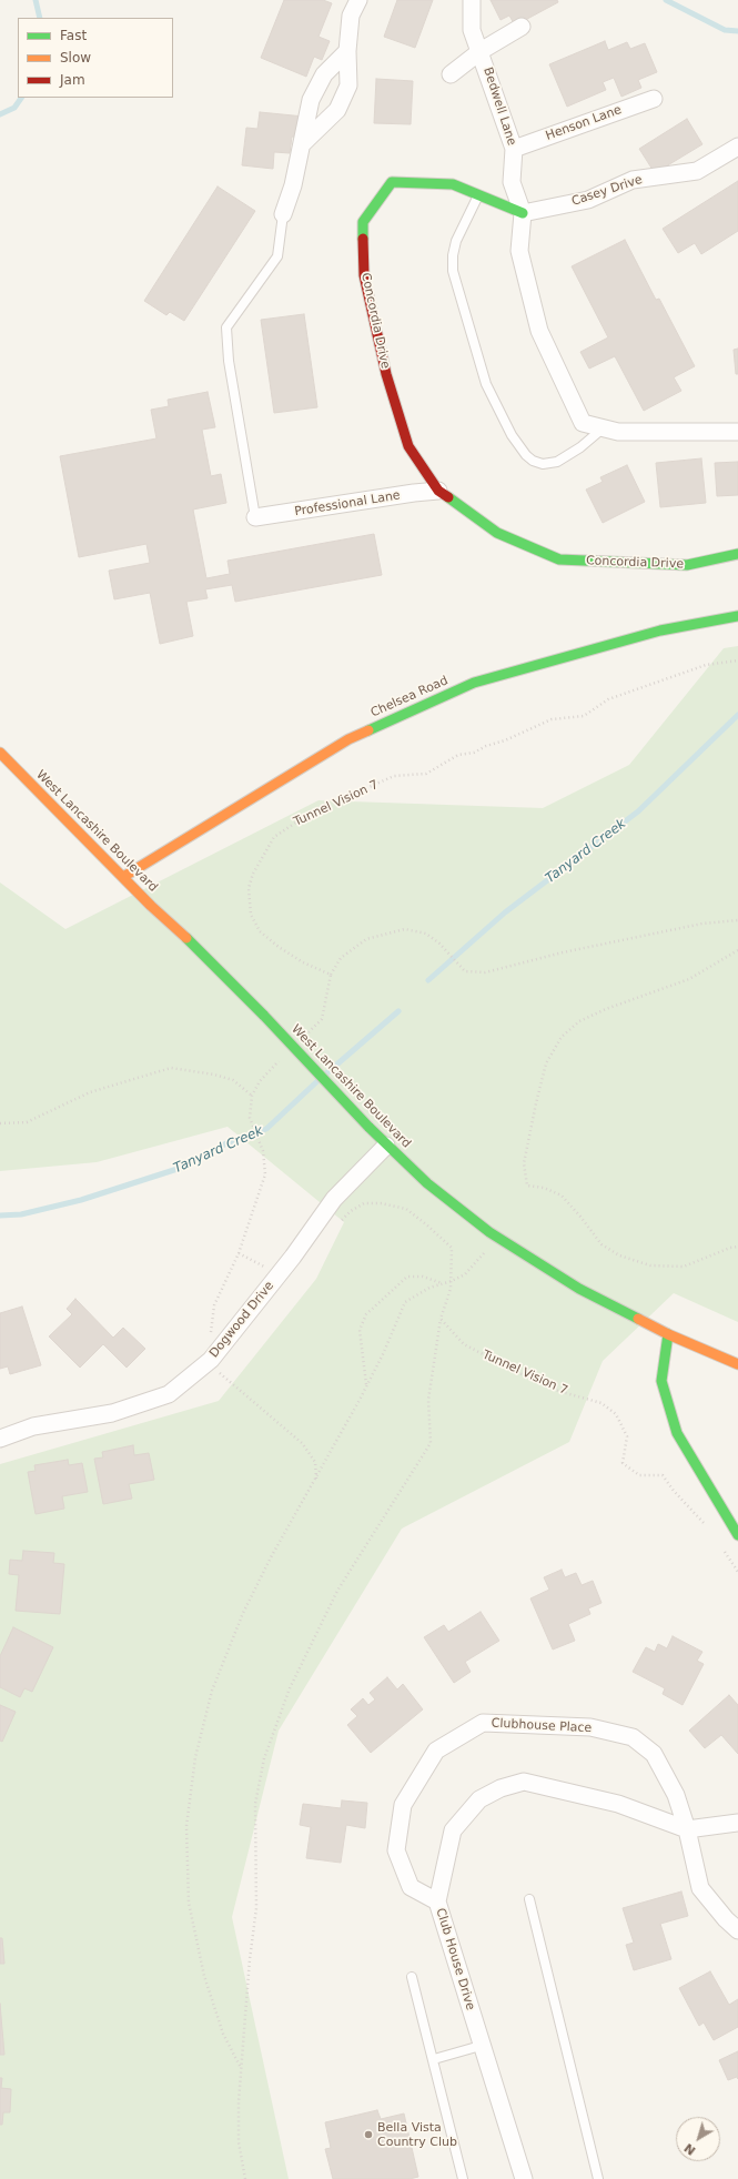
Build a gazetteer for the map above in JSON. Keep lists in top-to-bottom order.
{
  "streets": {
    "street": [
      "Bedwell Lane",
      "Henson Lane",
      "Casey Drive",
      "Concordia Drive",
      "Professional Lane",
      "Chelsea Road",
      "West Lancashire Boulevard",
      "Dogwood Drive",
      "Clubhouse Place",
      "Club House Drive"
    ],
    "path": ["Tunnel Vision 7"]
  },
  "crossings": [
    ["Bedwell Lane", "Henson Lane"],
    ["Bedwell Lane", "Casey Drive"],
    ["Bedwell Lane", "Concordia Drive"],
    ["Casey Drive", "Concordia Drive"],
    ["Concordia Drive", "Professional Lane"],
    ["Chelsea Road", "West Lancashire Boulevard"],
    ["West Lancashire Boulevard", "Dogwood Drive"],
    ["Clubhouse Place", "Club House Drive"]
  ],
  "water": ["Tanyard Creek"],
  "places": ["Bella Vista Country Club"],
  "legend": ["Fast", "Slow", "Jam"],
  "north": "bottom left"
}
